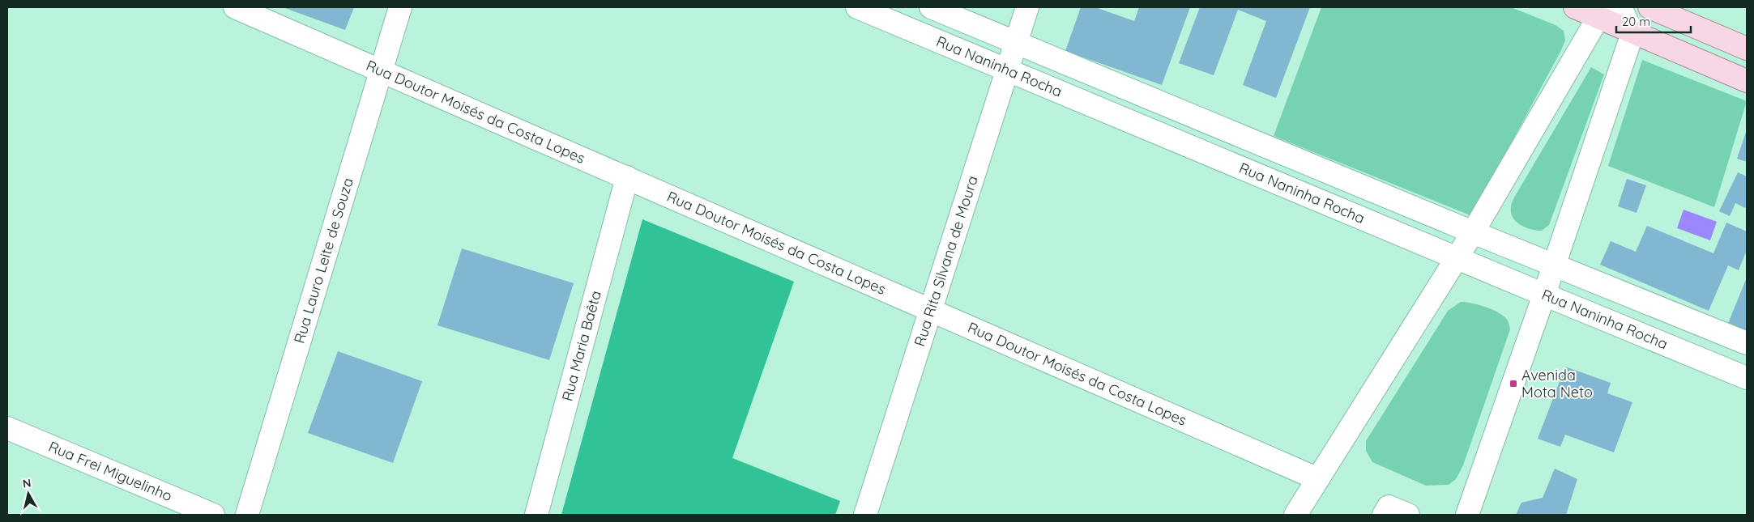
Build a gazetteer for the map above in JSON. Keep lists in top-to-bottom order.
{
  "streets": {
    "street": [
      "Rua Naninha Rocha",
      "Rua Doutor Moisés da Costa Lopes",
      "Rua Lauro Leite de Souza",
      "Rua Rita Silvana de Moura",
      "Rua Maria Baêta",
      "Rua Frei Miguelinho"
    ]
  },
  "crossings": [
    ["Rua Naninha Rocha", "Rua Rita Silvana de Moura"],
    ["Rua Doutor Moisés da Costa Lopes", "Rua Lauro Leite de Souza"],
    ["Rua Doutor Moisés da Costa Lopes", "Rua Rita Silvana de Moura"],
    ["Rua Doutor Moisés da Costa Lopes", "Rua Maria Baêta"]
  ],
  "places": {
    "transit": ["Avenida Mota Neto"]
  },
  "scale_bar": "20 m",
  "north": "top"
}
